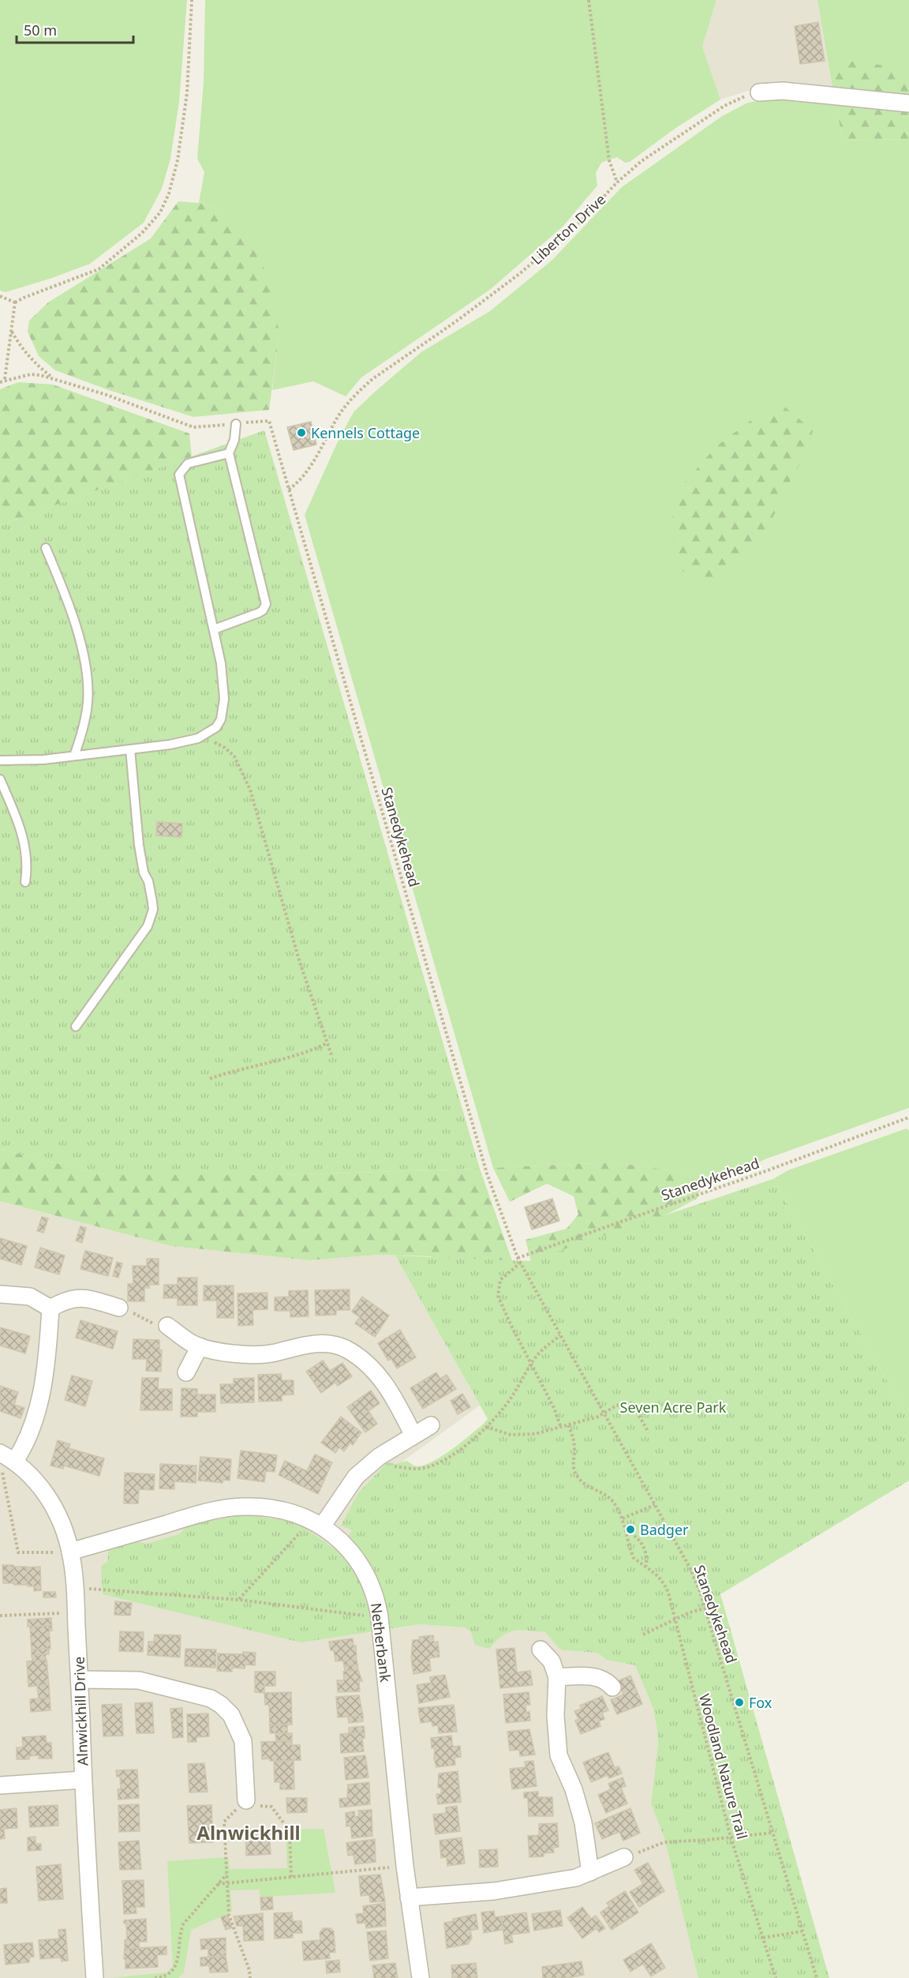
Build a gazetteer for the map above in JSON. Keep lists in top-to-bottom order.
{
  "streets": {
    "street": ["Netherbank", "Alnwickhill Drive"],
    "path": ["Liberton Drive", "Stanedykehead", "Woodland Nature Trail"]
  },
  "crossings": [
    ["Liberton Drive", "Stanedykehead"],
    ["Netherbank", "Alnwickhill Drive"]
  ],
  "districts": ["Alnwickhill"],
  "parks": ["Seven Acre Park"],
  "places": ["Kennels Cottage", "Badger", "Fox"],
  "scale_bar": "50 m"
}
